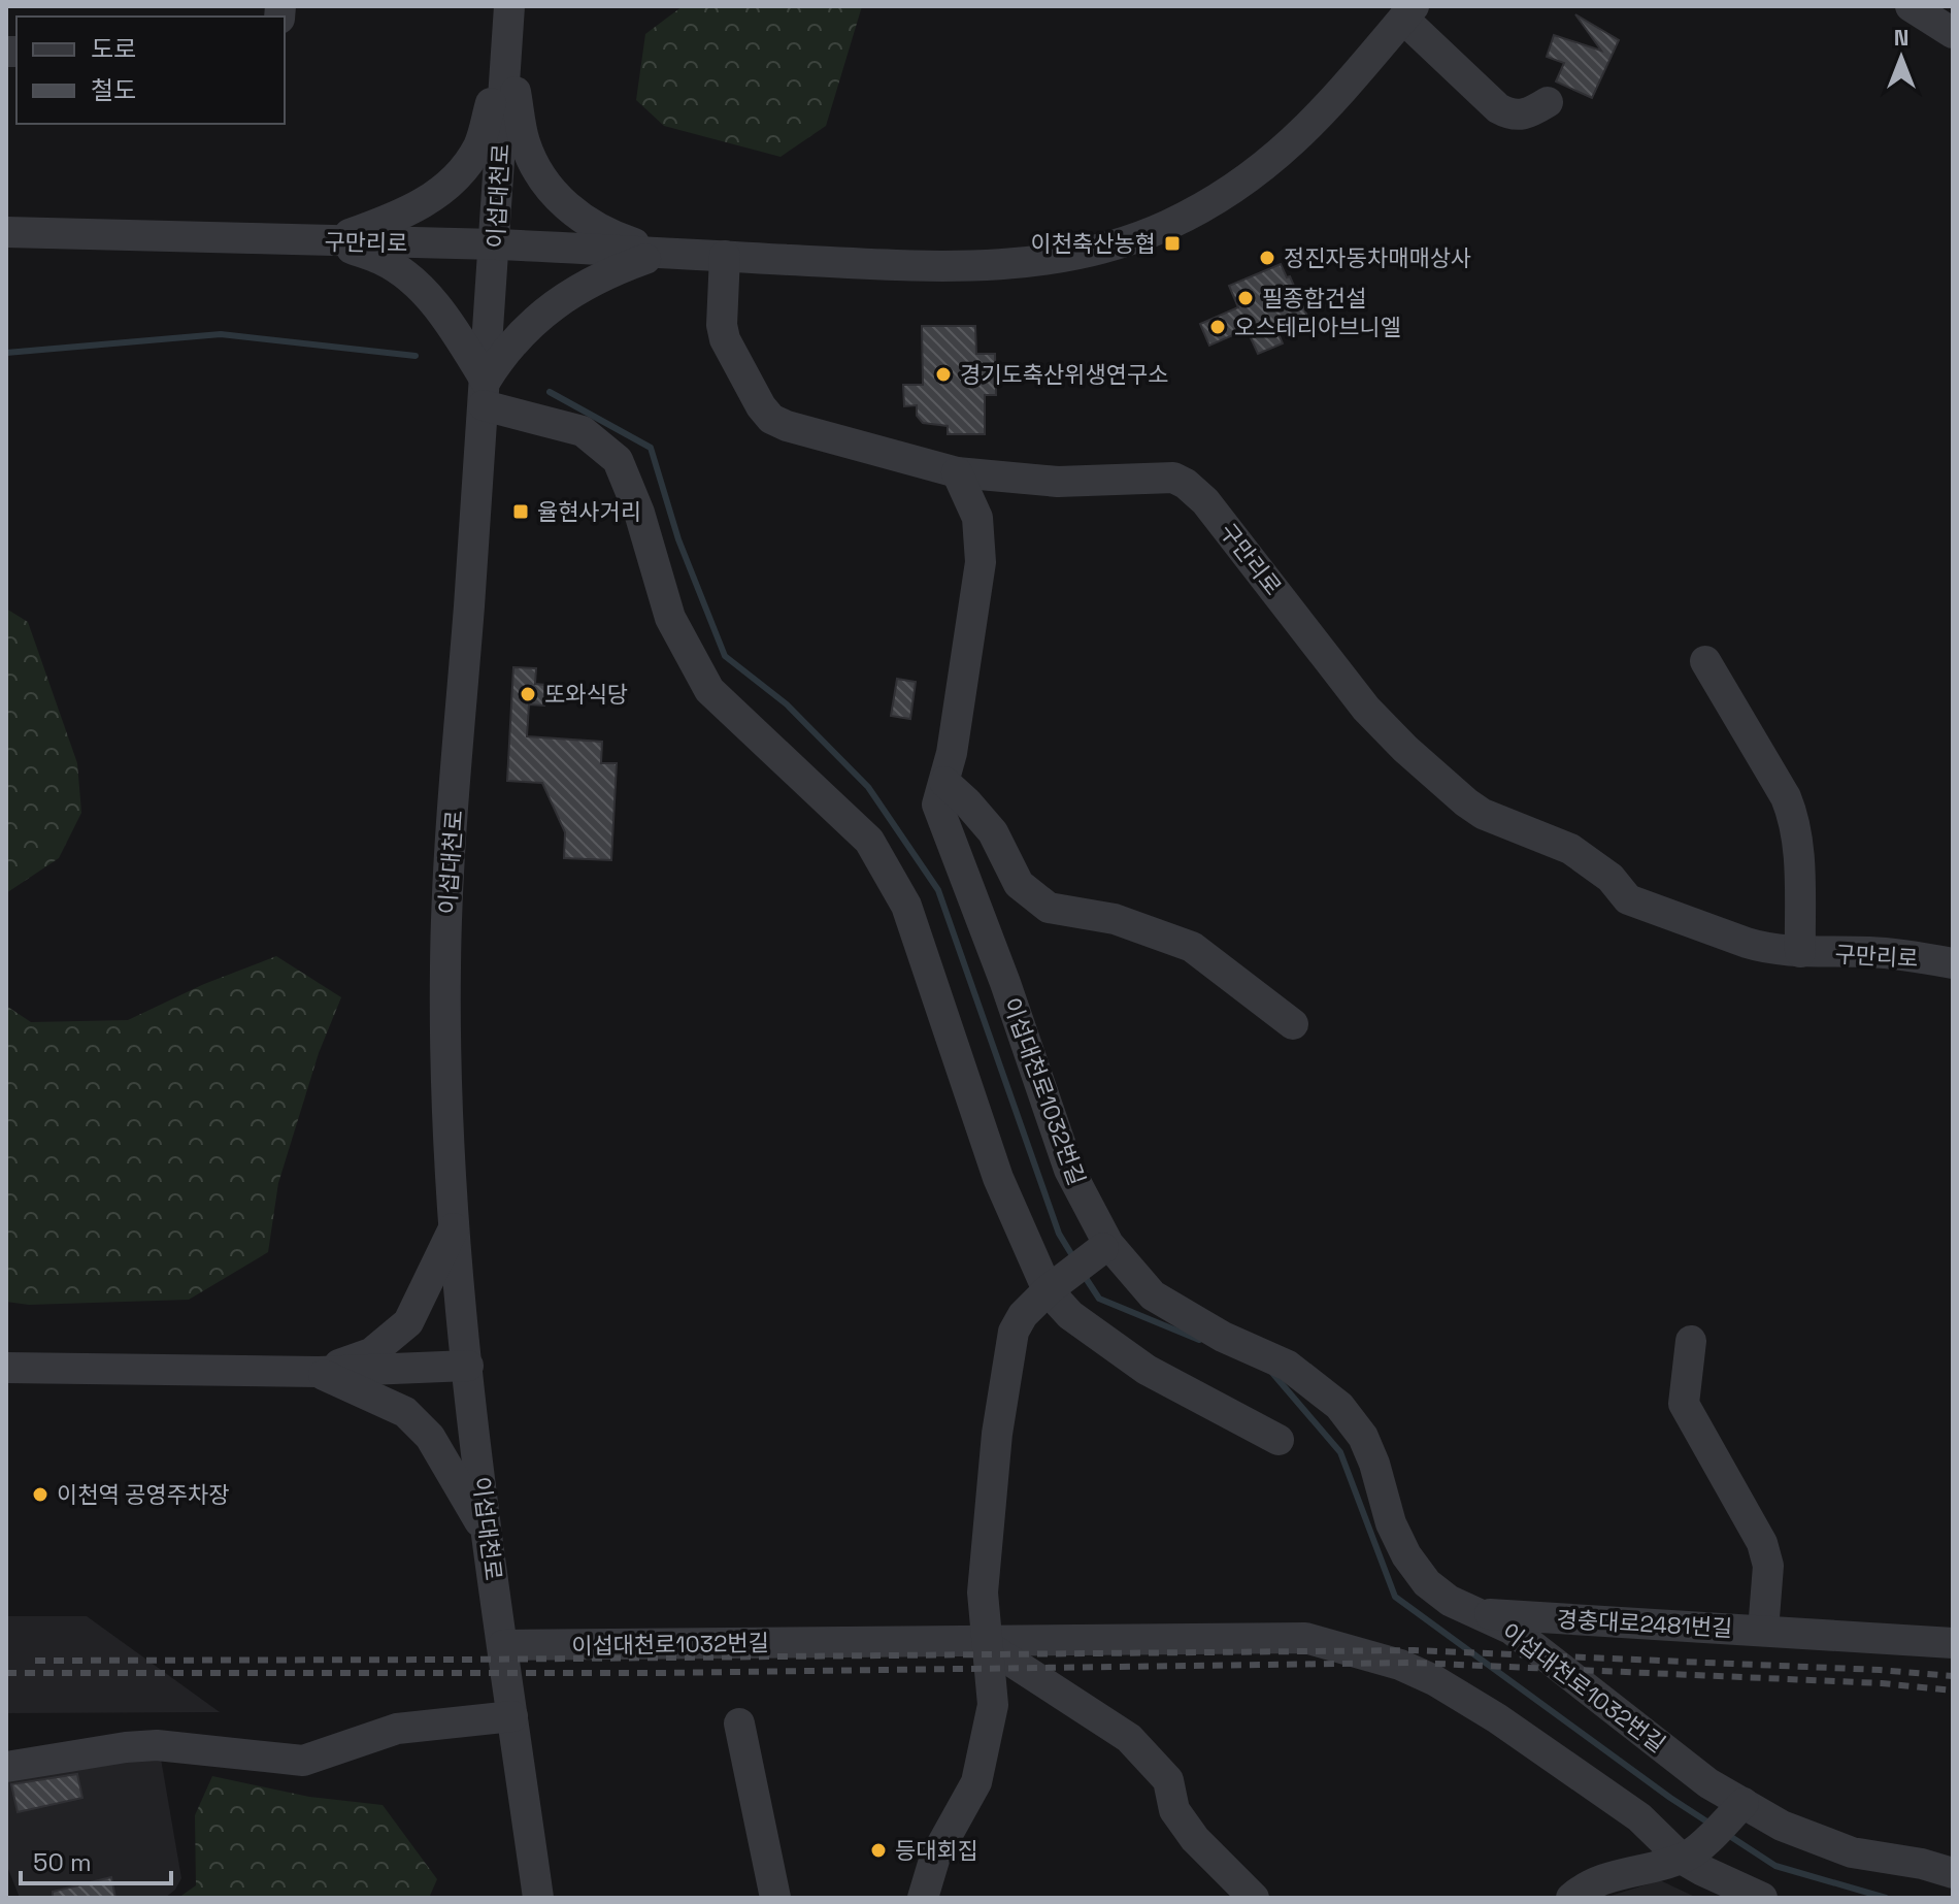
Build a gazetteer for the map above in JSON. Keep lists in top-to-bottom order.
{
  "streets": {
    "street": [
      "이섭대천로",
      "구만리로",
      "이섭대천로1032번길",
      "경충대로2481번길"
    ]
  },
  "crossings": [
    ["이섭대천로", "구만리로"],
    ["이섭대천로", "이섭대천로1032번길"],
    ["구만리로", "이섭대천로1032번길"],
    ["이섭대천로1032번길", "경충대로2481번길"]
  ],
  "places": {
    "transit": ["이천축산농협", "율현사거리"],
    "other": [
      "정진자동차매매상사",
      "필종합건설",
      "오스테리아브니엘",
      "경기도축산위생연구소",
      "또와식당",
      "이천역 공영주차장",
      "등대회집"
    ]
  },
  "legend": ["도로", "철도"],
  "scale_bar": "50 m",
  "north": "top"
}
